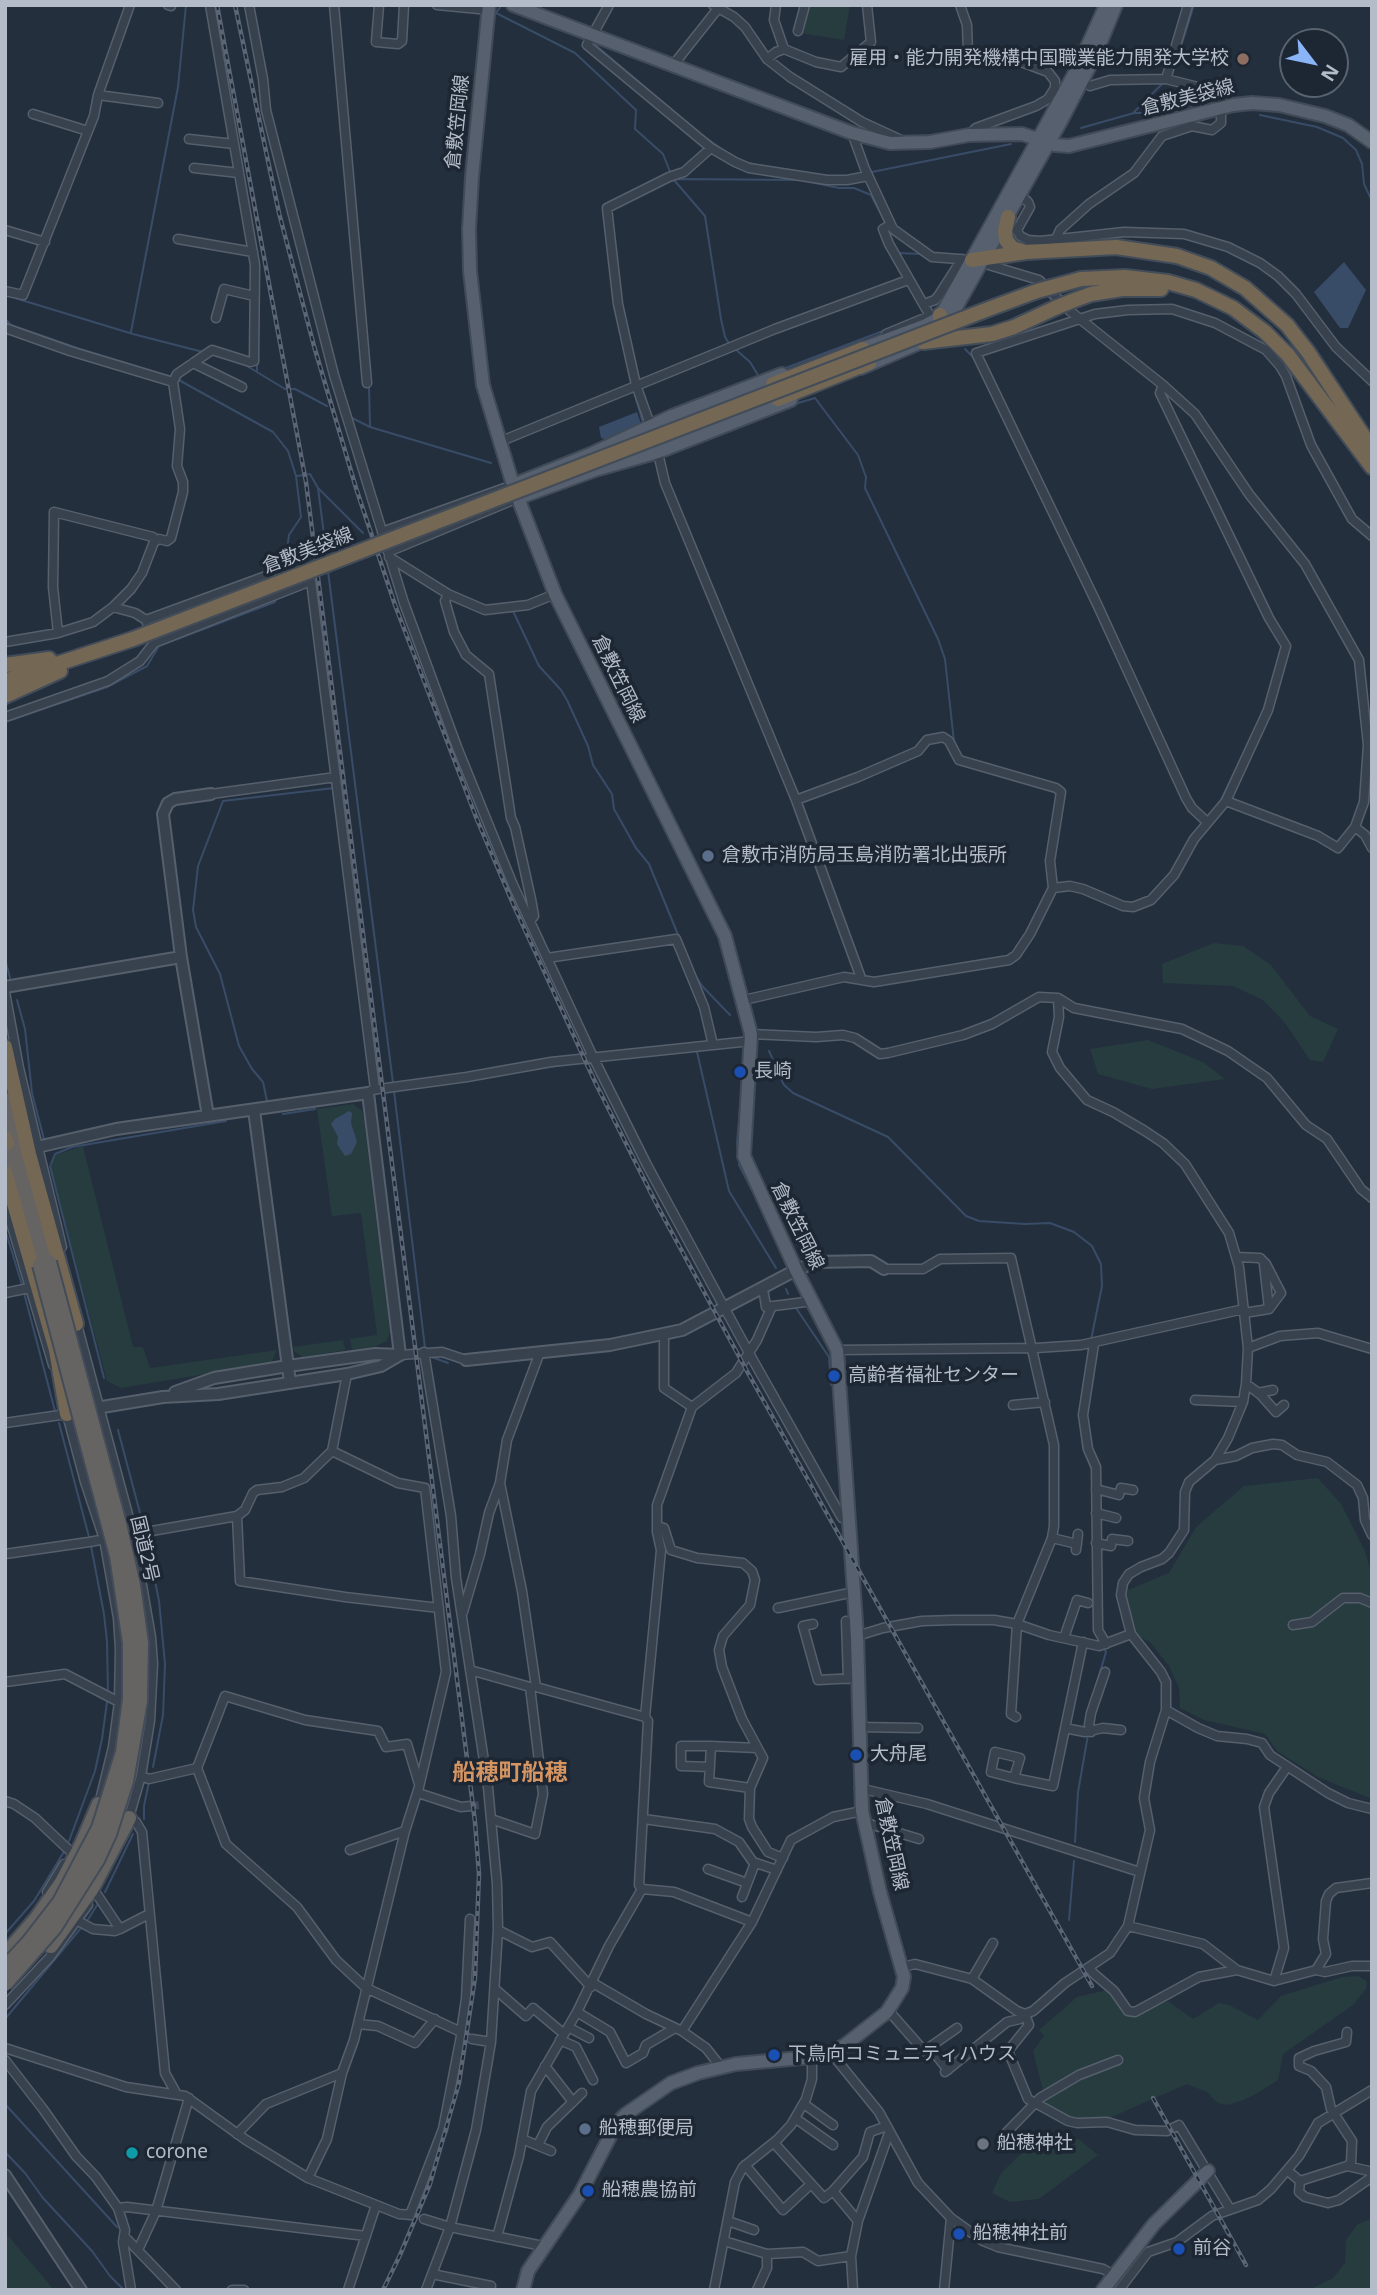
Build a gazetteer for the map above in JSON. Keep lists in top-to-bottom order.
{
  "streets": {
    "highway": ["倉敷美袋線", "国道2号"],
    "main road": ["倉敷笠岡線"]
  },
  "districts": ["船穂町船穂"],
  "places": [
    "雇用・能力開発機構中国職業能力開発大学校",
    "倉敷市消防局玉島消防署北出張所",
    "長崎",
    "高齢者福祉センター",
    "大舟尾",
    "下鳥向コミュニティハウス",
    "船穂郵便局",
    "船穂神社",
    "corone",
    "船穂農協前",
    "船穂神社前",
    "前谷"
  ],
  "north": "bottom right"
}
